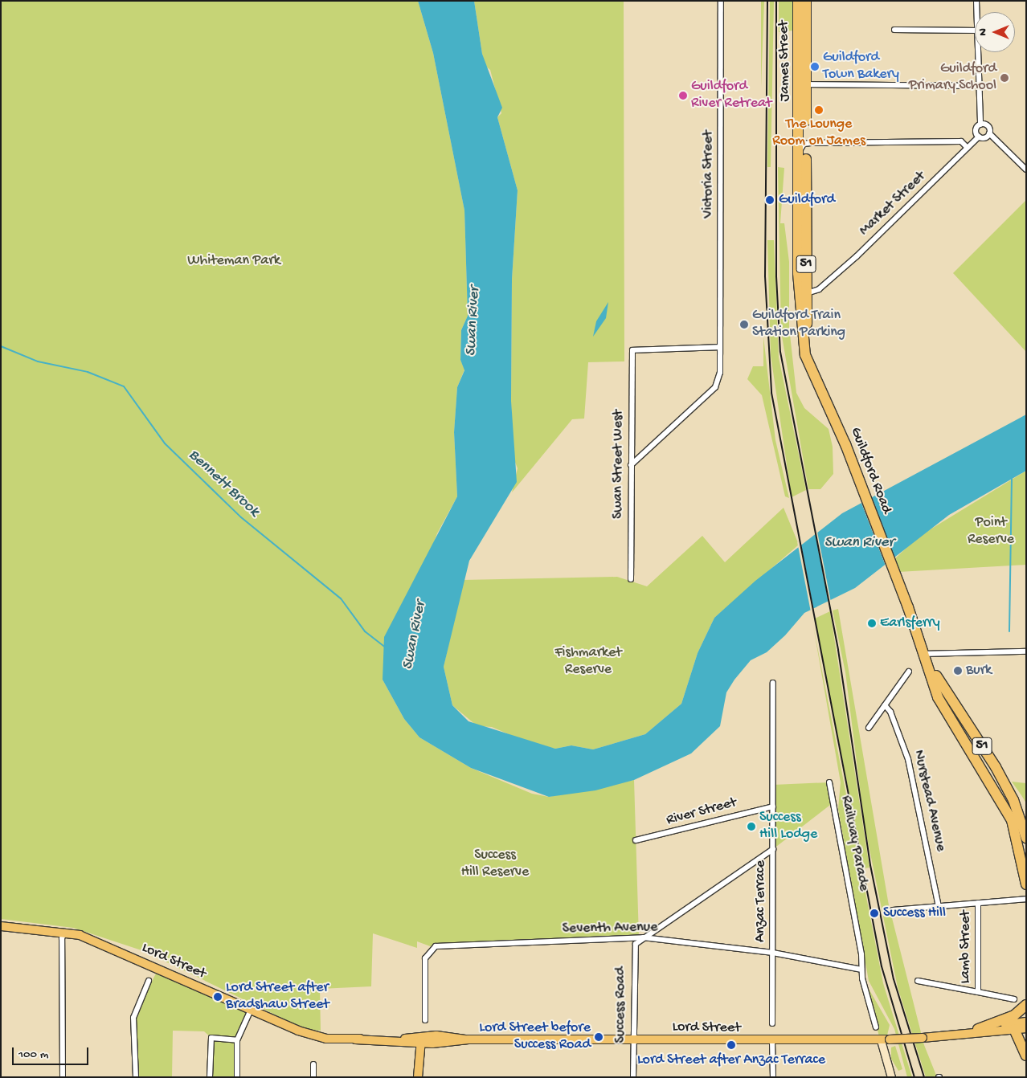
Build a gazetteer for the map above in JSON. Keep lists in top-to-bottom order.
{
  "streets": {
    "highway": ["James Street", "51", "Guildford Road"],
    "main road": ["Lord Street"],
    "street": [
      "Victoria Street",
      "Market Street",
      "Swan Street West",
      "Nurstead Avenue",
      "River Street",
      "Railway Parade",
      "Anzac Terrace",
      "Seventh Avenue",
      "Lamb Street",
      "Success Road"
    ]
  },
  "crossings": [
    ["James Street", "Market Street"],
    ["James Street", "Guildford Road"],
    ["Victoria Street", "Swan Street West"],
    ["River Street", "Anzac Terrace"],
    ["Railway Parade", "Seventh Avenue"],
    ["Anzac Terrace", "Seventh Avenue"],
    ["Seventh Avenue", "Success Road"],
    ["Lord Street", "Success Road"]
  ],
  "water": ["Swan River", "Bennett Brook"],
  "parks": [
    "Whiteman Park",
    "Point Reserve",
    "Fishmarket Reserve",
    "Success Hill Reserve"
  ],
  "places": [
    "Guildford Town Bakery",
    "Guildford Primary School",
    "Guildford River Retreat",
    "The Lounge Room on James",
    "Guildford",
    "Guildford Train Station Parking",
    "Earlsferry",
    "Burk",
    "Success Hill Lodge",
    "Success Hill",
    "Lord Street after Bradshaw Street",
    "Lord Street before Success Road",
    "Lord Street after Anzac Terrace"
  ],
  "scale_bar": "100 m",
  "north": "left"
}
